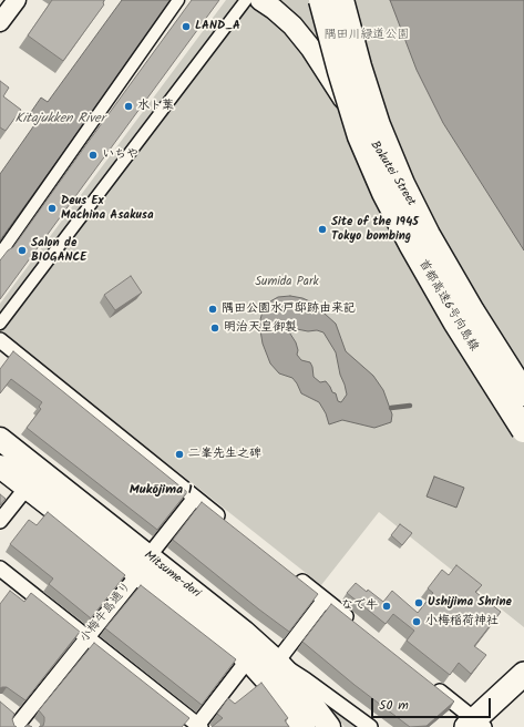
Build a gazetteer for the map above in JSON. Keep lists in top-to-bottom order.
{
  "streets": {
    "highway": ["首都高速6号向島線"],
    "main road": ["Bokutei Street", "Mitsume-dori"],
    "street": ["小梅牛島通り"]
  },
  "crossings": [
    ["Mitsume-dori", "小梅牛島通り"]
  ],
  "districts": ["Mukōjima 1"],
  "water": ["Kitajukken River"],
  "parks": ["隅田川緑道公園", "Sumida Park"],
  "places": [
    "LAND_A",
    "水ト葉",
    "いちや",
    "Deus Ex Machina Asakusa",
    "Site of the 1945 Tokyo bombing",
    "Salon de BIOGANCE",
    "隅田公園水戸邸跡由来記",
    "明治天皇御製",
    "二峯先生之碑",
    "Ushijima Shrine",
    "なで牛",
    "小梅稲荷神社"
  ],
  "scale_bar": "50 m"
}
